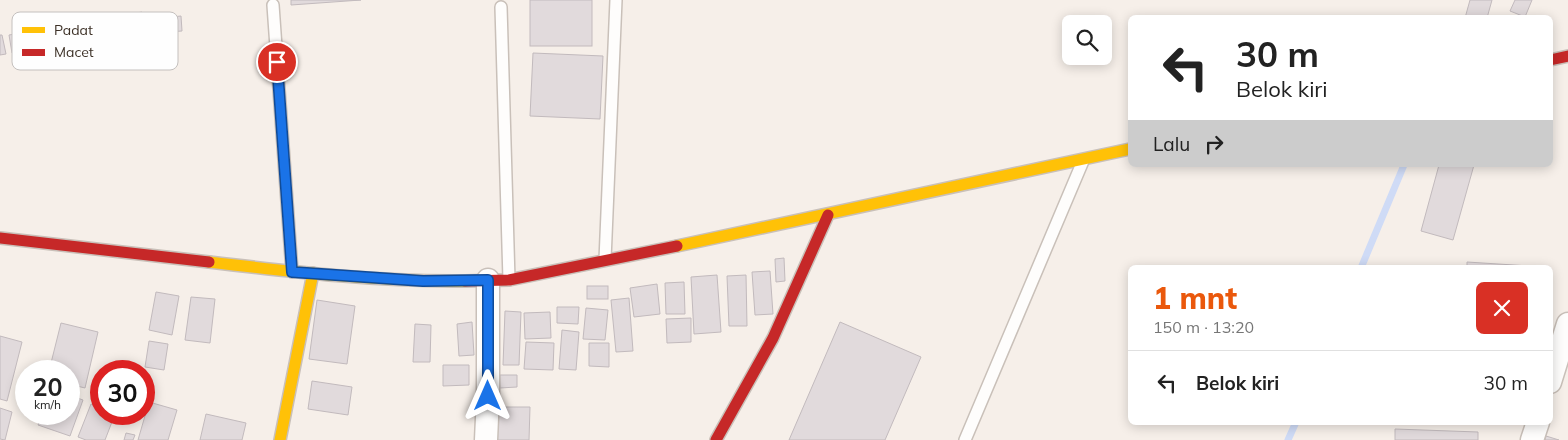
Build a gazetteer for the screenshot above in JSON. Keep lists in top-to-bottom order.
{
  "legend": ["Padat", "Macet"],
  "page": {
    "turn": ["30 m", "Belok kiri"],
    "then": "Lalu",
    "heading": ["1 mnt", "150 m · 13:20"],
    "list": [
      {
        "name": "Belok kiri",
        "value": "30 m"
      }
    ],
    "speed": "20 km/h",
    "limit": "30"
  }
}
